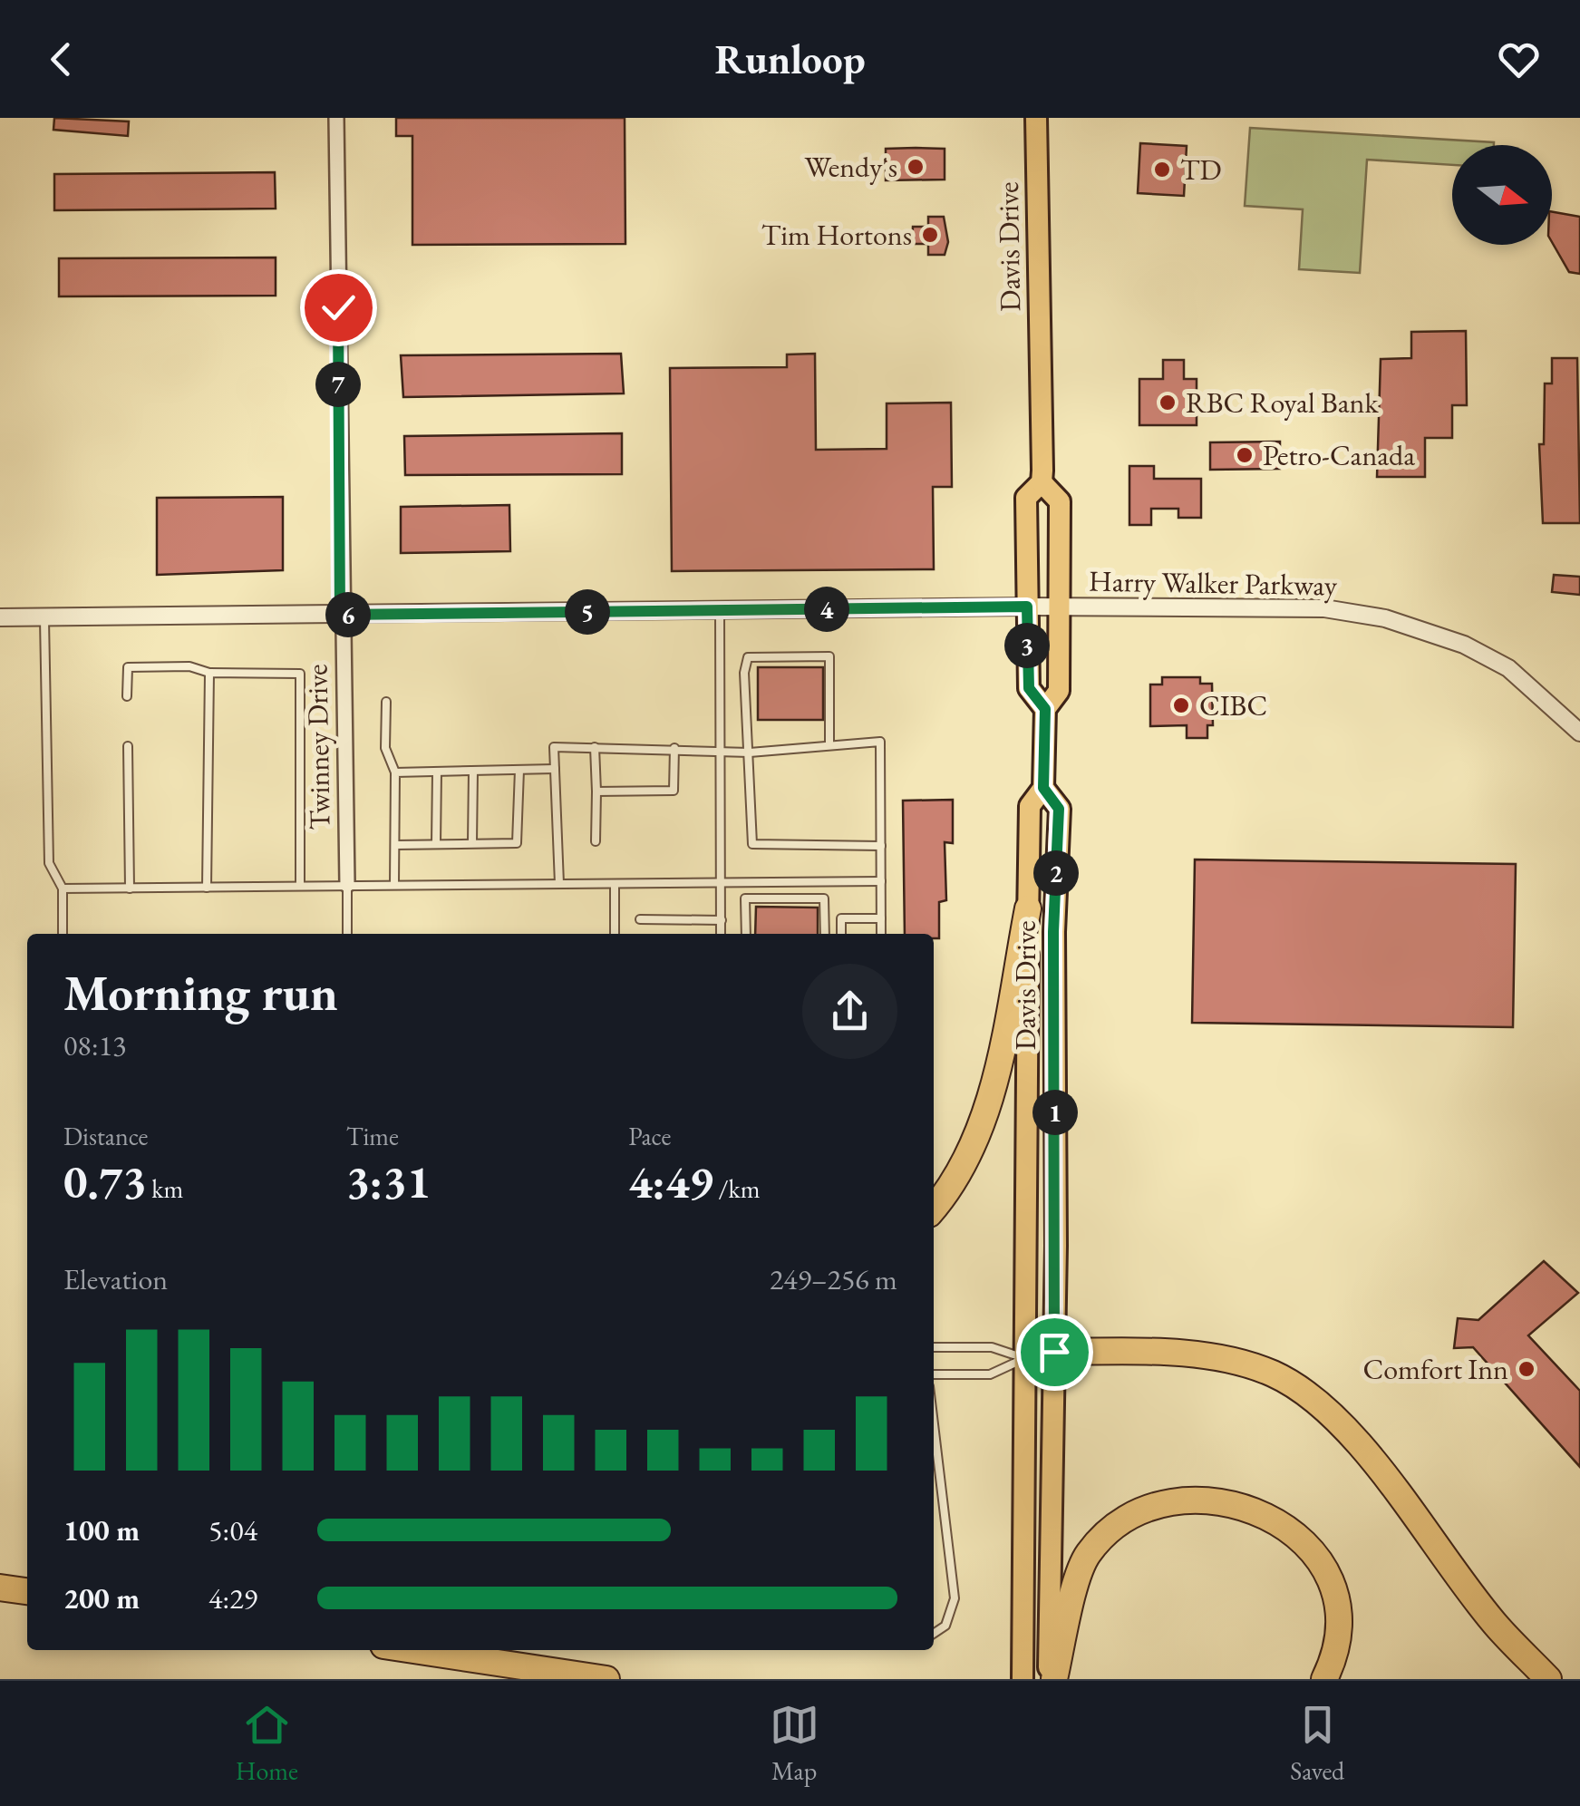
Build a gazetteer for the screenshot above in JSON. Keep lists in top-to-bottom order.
{
  "streets": {
    "main road": ["Davis Drive"],
    "street": ["Harry Walker Parkway", "Twinney Drive"]
  },
  "crossings": [
    ["Davis Drive", "Harry Walker Parkway"],
    ["Harry Walker Parkway", "Twinney Drive"]
  ],
  "places": [
    "Wendy's",
    "TD",
    "Tim Hortons",
    "RBC Royal Bank",
    "Petro-Canada",
    "CIBC",
    "Comfort Inn"
  ],
  "north": "right",
  "page": {
    "header": "Runloop",
    "pins": [
      "7",
      "4",
      "5",
      "6",
      "3",
      "2",
      "1"
    ],
    "heading": ["Morning run", "08:13"],
    "stats": [
      ["Distance", "0.73 km"],
      ["Time", "3:31"],
      ["Pace", "4:49 /km"]
    ],
    "chart": ["Elevation", "249–256 m"],
    "list": [
      {
        "name": "100 m",
        "note": "5:04"
      },
      {
        "name": "200 m",
        "note": "4:29"
      }
    ],
    "tabs": ["Home", "Map", "Saved"]
  }
}
